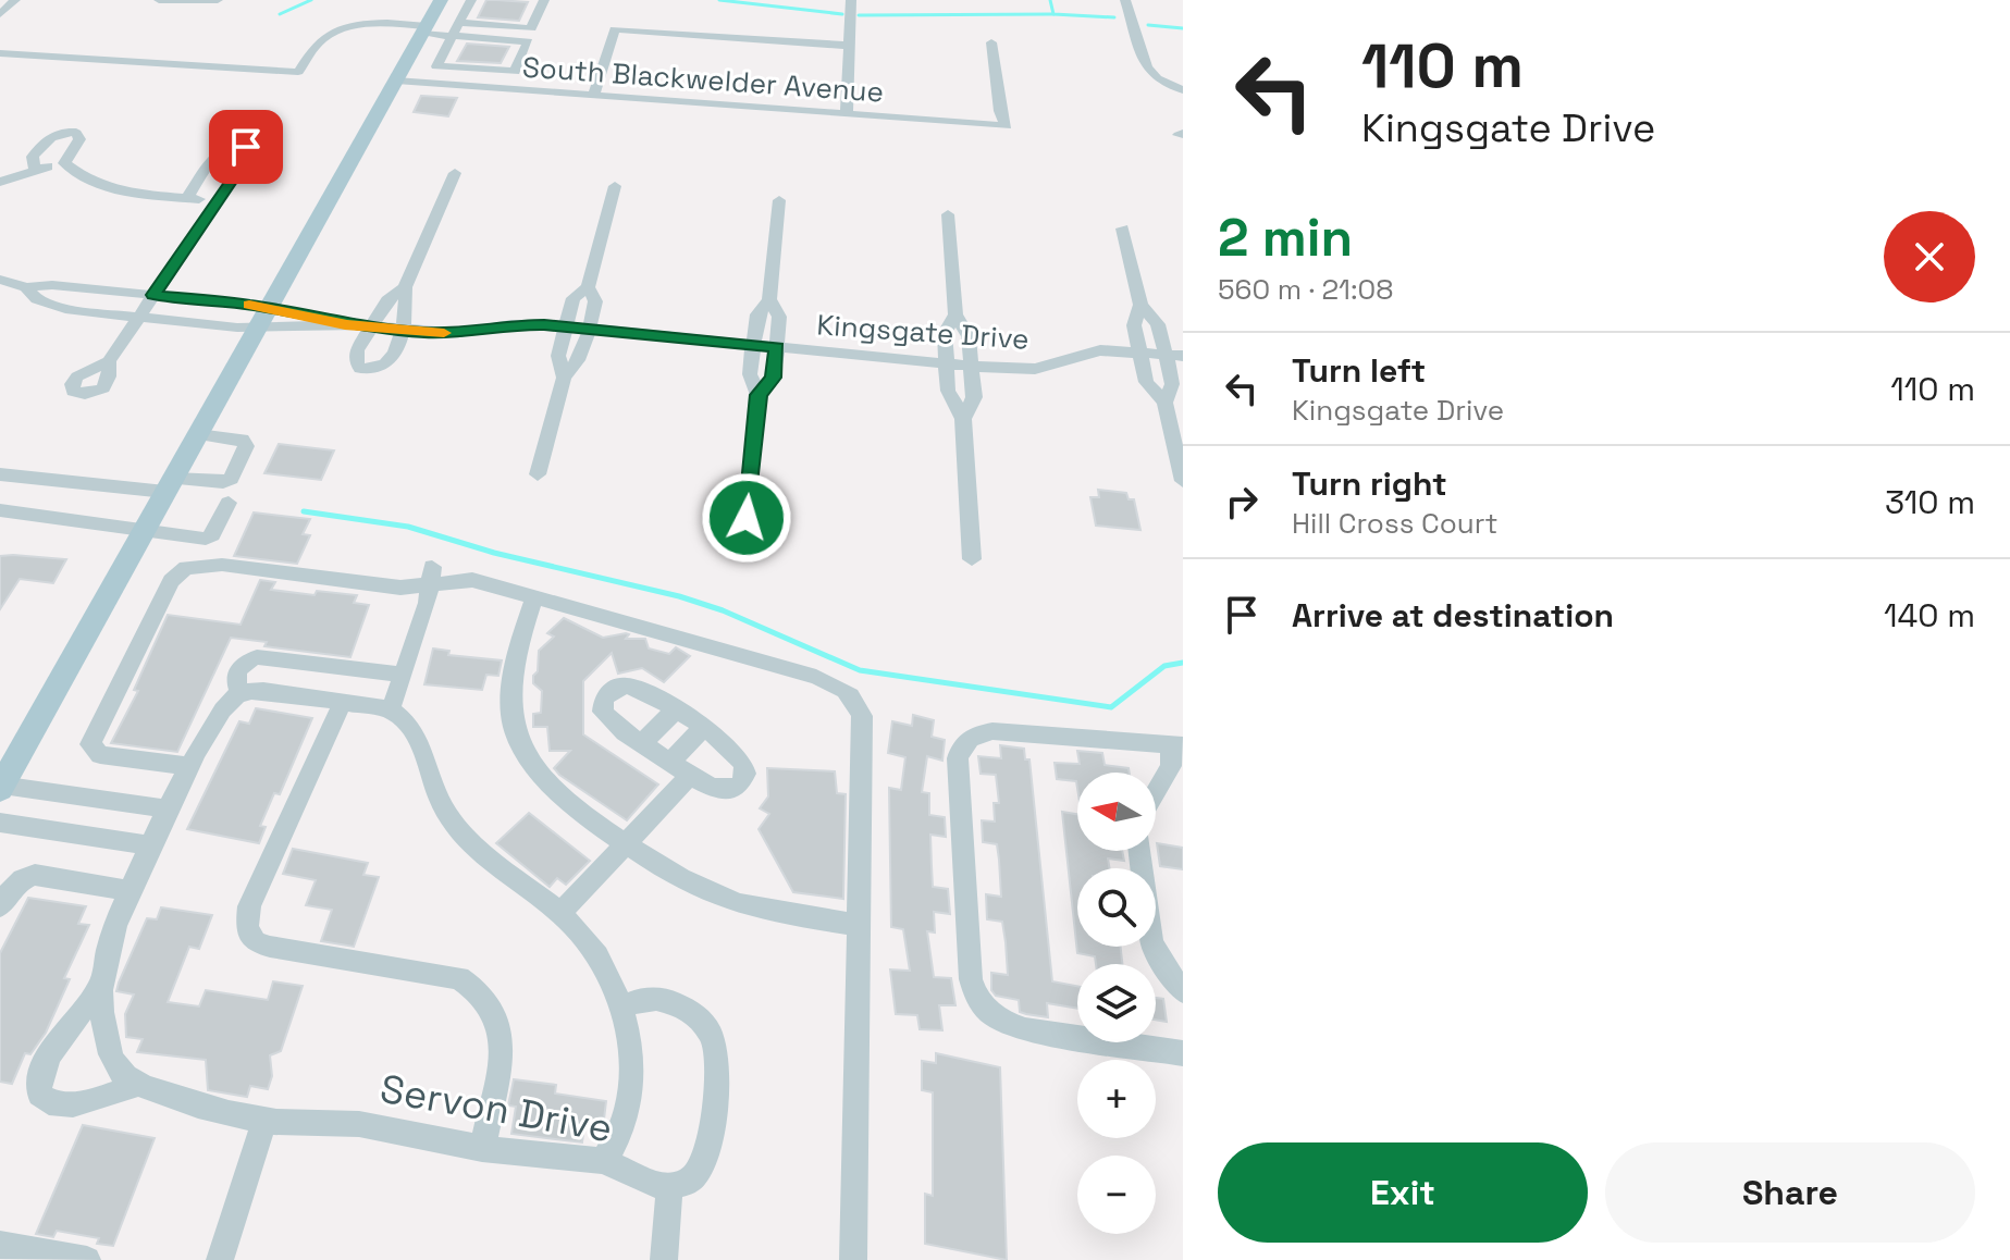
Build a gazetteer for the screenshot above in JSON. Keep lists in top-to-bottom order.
{
  "streets": {
    "street": ["South Blackwelder Avenue", "Kingsgate Drive", "Servon Drive"]
  },
  "north": "left",
  "page": {
    "turn": ["110 m", "Kingsgate Drive"],
    "heading": ["2 min", "560 m · 21:08"],
    "list": [
      {
        "name": "Turn left",
        "note": "Kingsgate Drive",
        "value": "110 m"
      },
      {
        "name": "Turn right",
        "note": "Hill Cross Court",
        "value": "310 m"
      },
      {
        "name": "Arrive at destination",
        "value": "140 m"
      }
    ],
    "map_buttons": ["+", "−"],
    "buttons": ["Exit", "Share"]
  }
}
